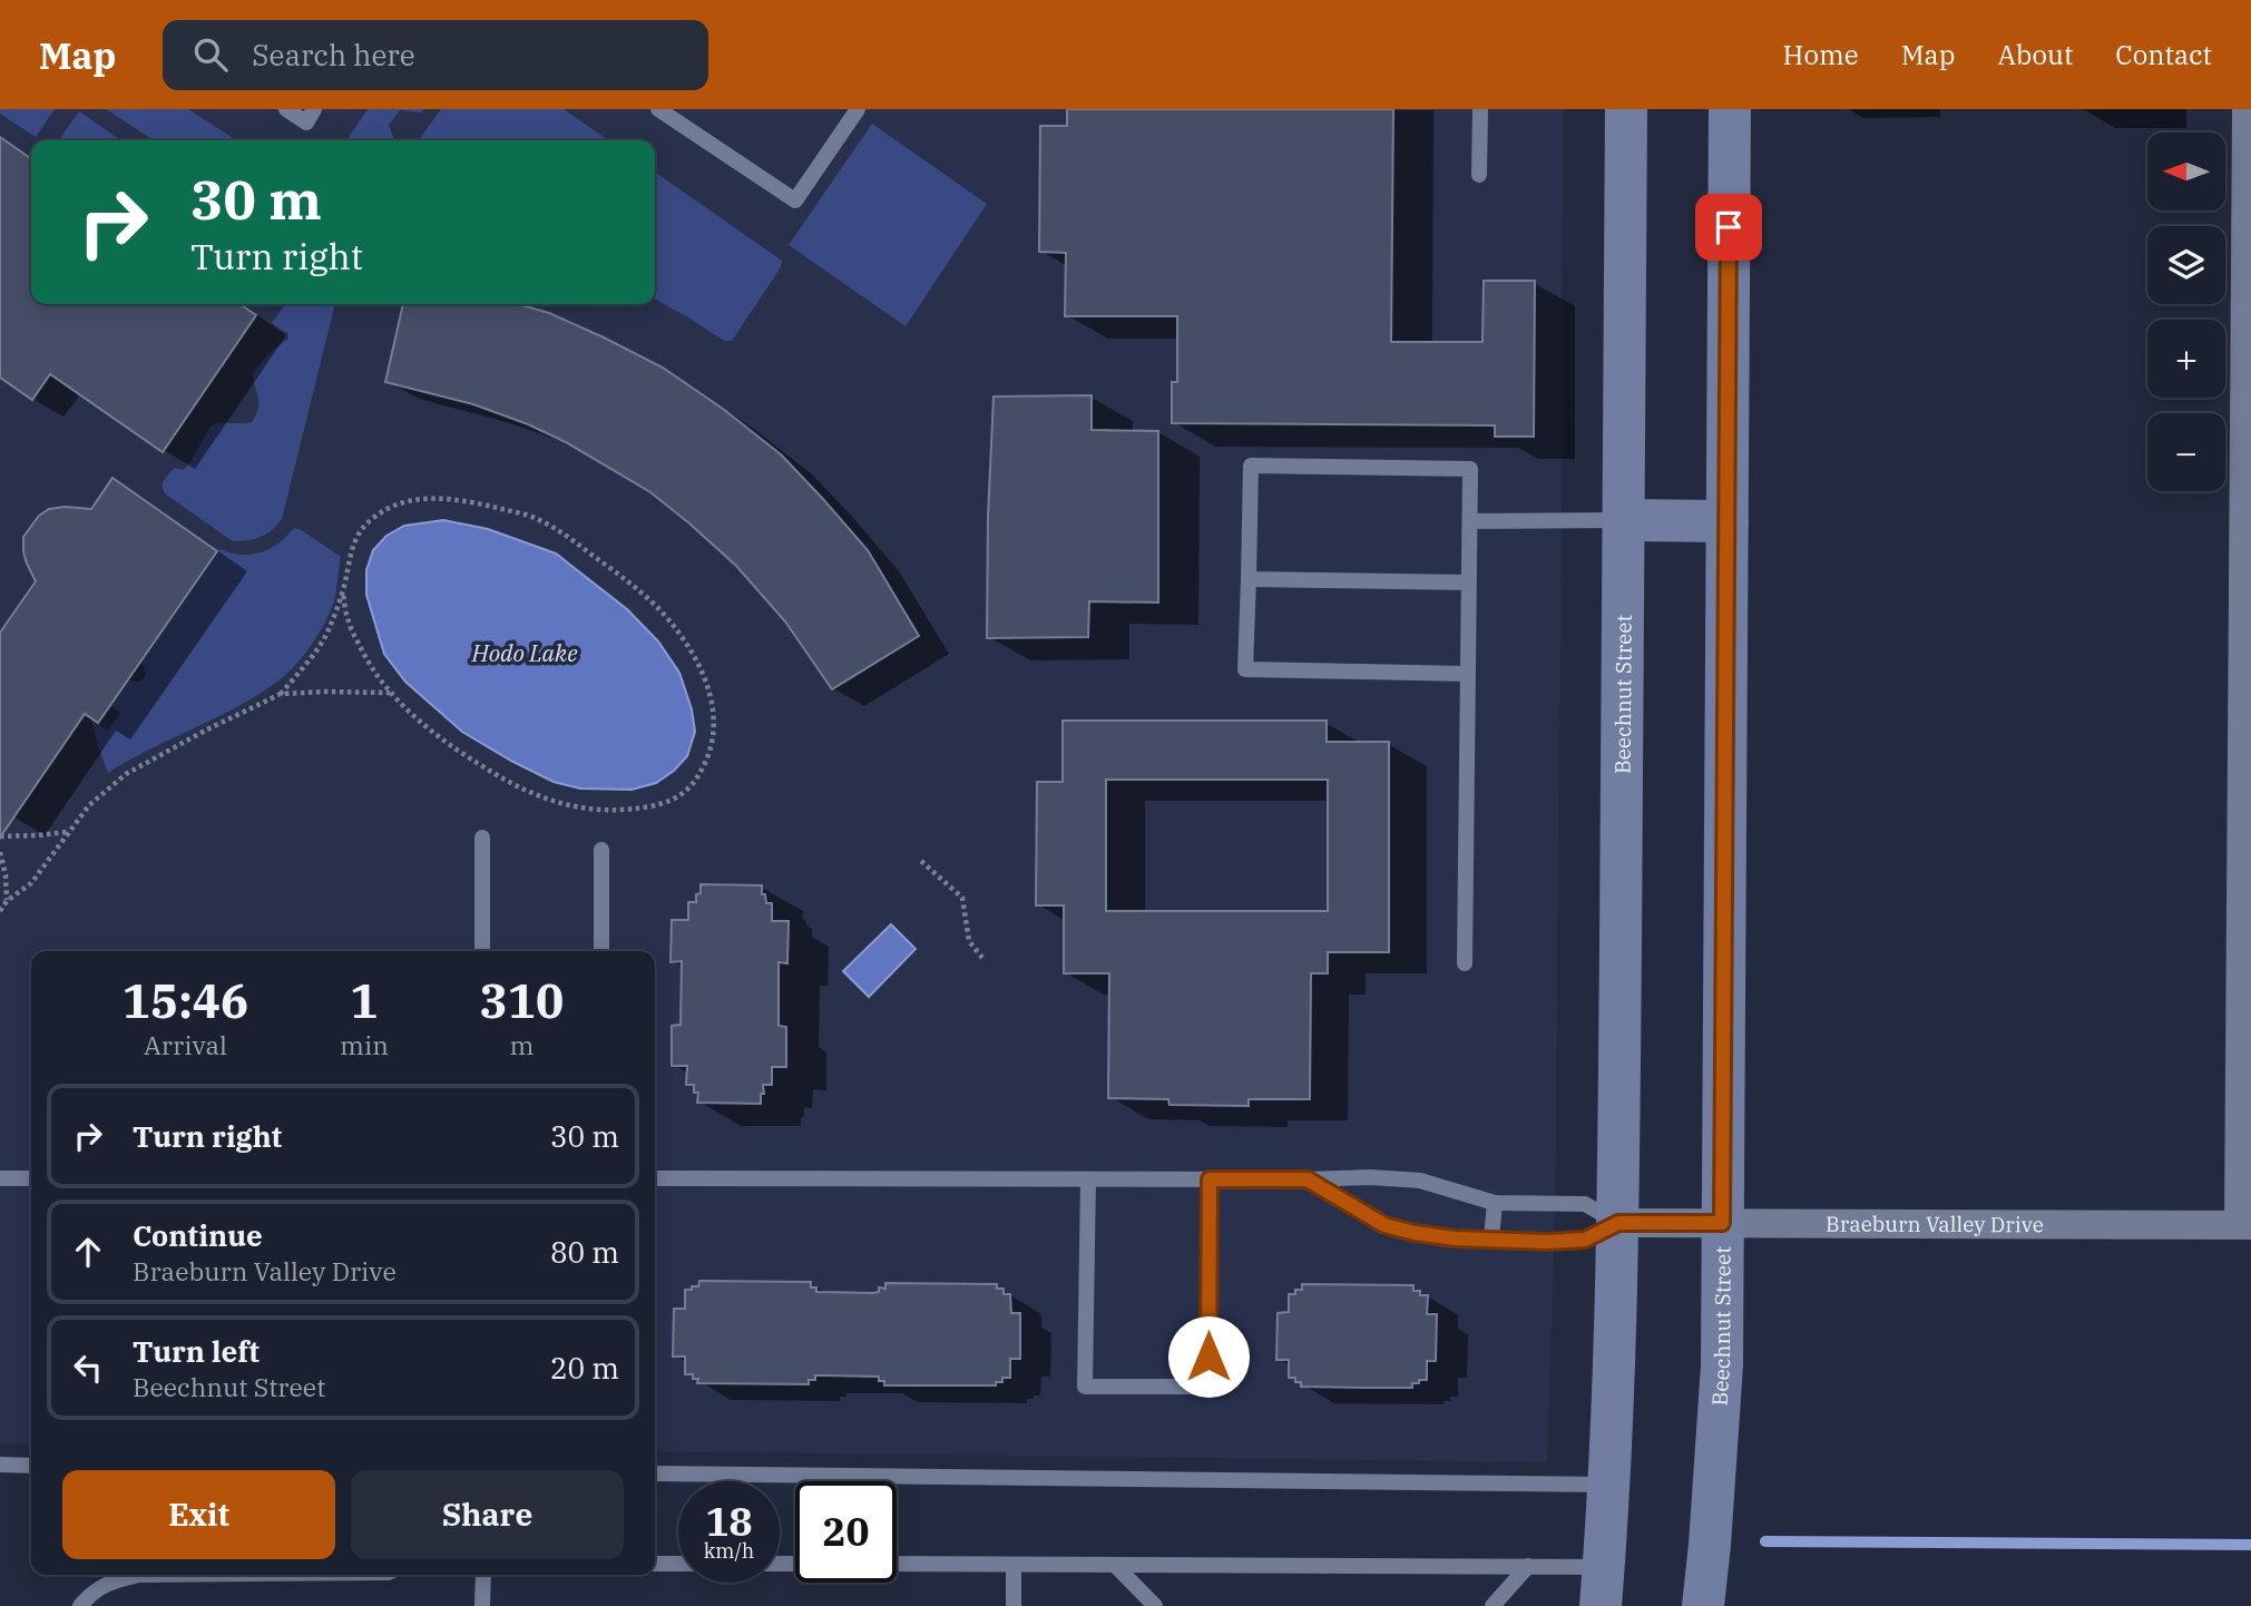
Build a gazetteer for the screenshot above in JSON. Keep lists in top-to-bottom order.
{
  "streets": {
    "main road": ["Beechnut Street"],
    "street": ["Braeburn Valley Drive"]
  },
  "crossings": [
    ["Beechnut Street", "Braeburn Valley Drive"]
  ],
  "water": ["Hodo Lake"],
  "north": "left",
  "page": {
    "header": "Map",
    "search": "Search here",
    "nav": [
      "Home",
      "Map",
      "About",
      "Contact"
    ],
    "map_buttons": ["+", "−"],
    "turn": ["30 m", "Turn right"],
    "eta": [
      "15:46",
      "Arrival",
      "1",
      "min",
      "310",
      "m"
    ],
    "list": [
      {
        "name": "Turn right",
        "value": "30 m"
      },
      {
        "name": "Continue",
        "note": "Braeburn Valley Drive",
        "value": "80 m"
      },
      {
        "name": "Turn left",
        "note": "Beechnut Street",
        "value": "20 m"
      }
    ],
    "buttons": ["Exit", "Share"],
    "speed": "18 km/h",
    "limit": "20"
  }
}
